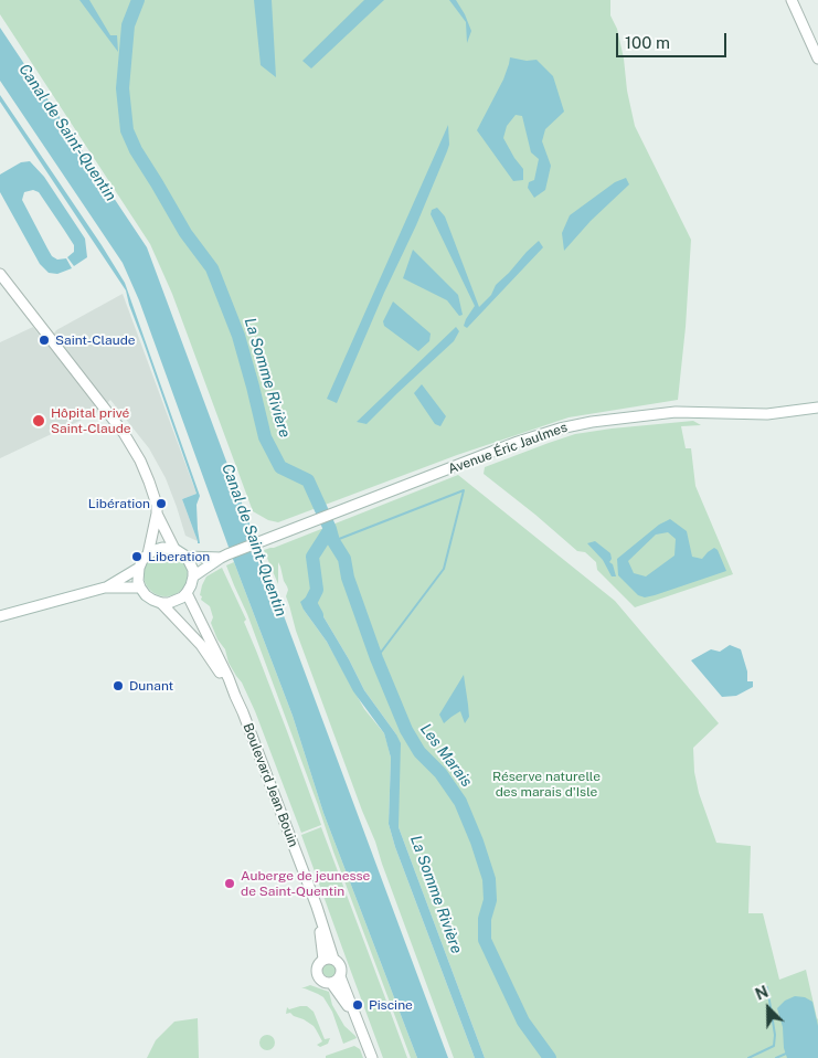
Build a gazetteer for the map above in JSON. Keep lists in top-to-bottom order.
{
  "streets": {
    "street": ["Avenue Éric Jaulmes", "Boulevard Jean Bouin"]
  },
  "water": ["Canal de Saint-Quentin", "La Somme Rivière", "Les Marais"],
  "parks": ["Réserve naturelle des marais d'Isle"],
  "places": [
    "Saint-Claude",
    "Hôpital privé Saint-Claude",
    "Libération",
    "Liberation",
    "Dunant",
    "Auberge de jeunesse de Saint-Quentin",
    "Piscine"
  ],
  "scale_bar": "100 m",
  "north": "top left"
}
